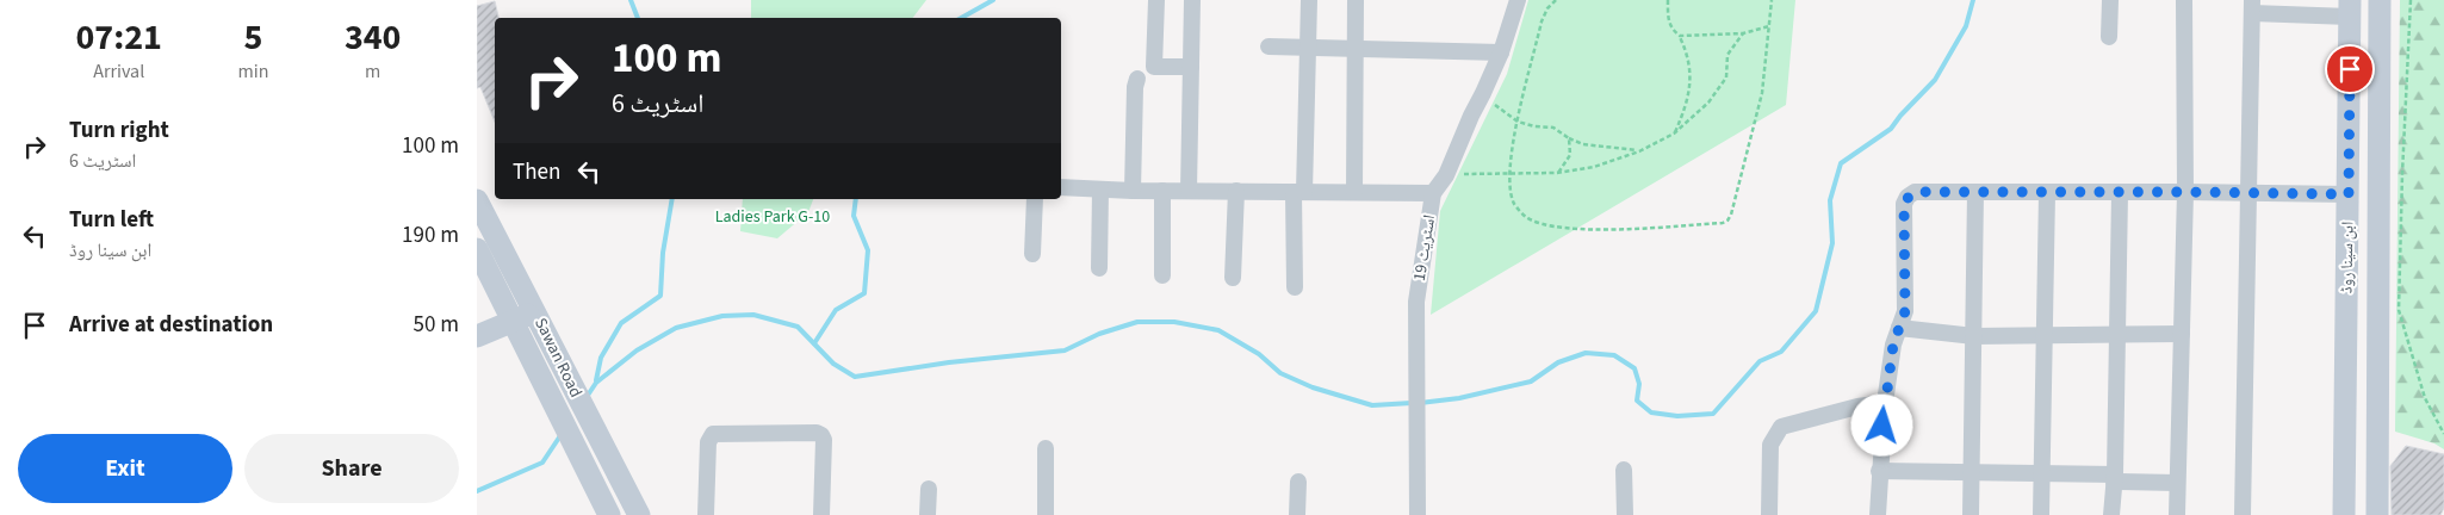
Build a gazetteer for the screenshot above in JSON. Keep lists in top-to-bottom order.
{
  "streets": {
    "main road": ["ابن سینا روڈ", "Sawan Road"],
    "street": ["اسٹریٹ 19"]
  },
  "parks": ["Ladies Park G-10"],
  "page": {
    "eta": [
      "07:21",
      "Arrival",
      "5",
      "min",
      "340",
      "m"
    ],
    "turn": ["100 m", "اسٹریٹ 6"],
    "list": [
      {
        "name": "Turn right",
        "note": "اسٹریٹ 6",
        "value": "100 m"
      },
      {
        "name": "Turn left",
        "note": "ابن سینا روڈ",
        "value": "190 m"
      },
      {
        "name": "Arrive at destination",
        "value": "50 m"
      }
    ],
    "then": "Then",
    "buttons": ["Exit", "Share"]
  }
}
